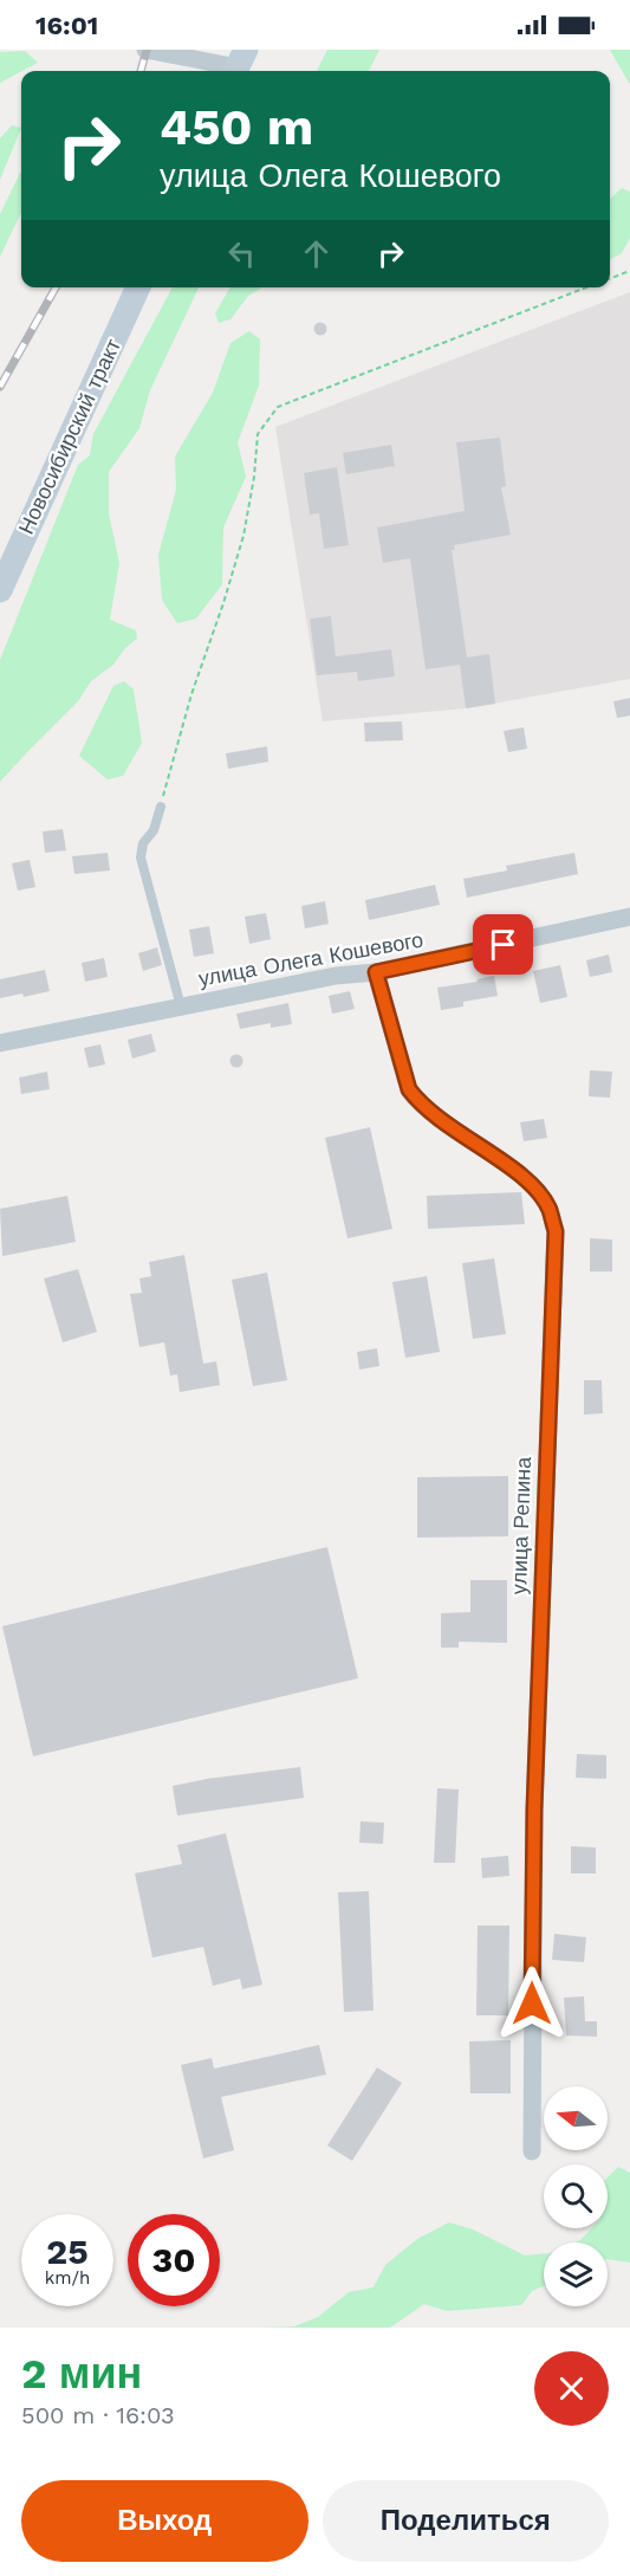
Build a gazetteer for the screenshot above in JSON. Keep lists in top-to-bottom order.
{
  "streets": {
    "main road": ["Новосибирский тракт"],
    "street": ["улица Олега Кошевого", "улица Репина"]
  },
  "crossings": [
    ["улица Олега Кошевого", "улица Репина"]
  ],
  "north": "left",
  "page": {
    "status": "16:01",
    "turn": ["450 m", "улица Олега Кошевого"],
    "speed": "25 km/h",
    "limit": "30",
    "heading": ["2 мин", "500 m · 16:03"],
    "buttons": ["Выход", "Поделиться"]
  }
}
